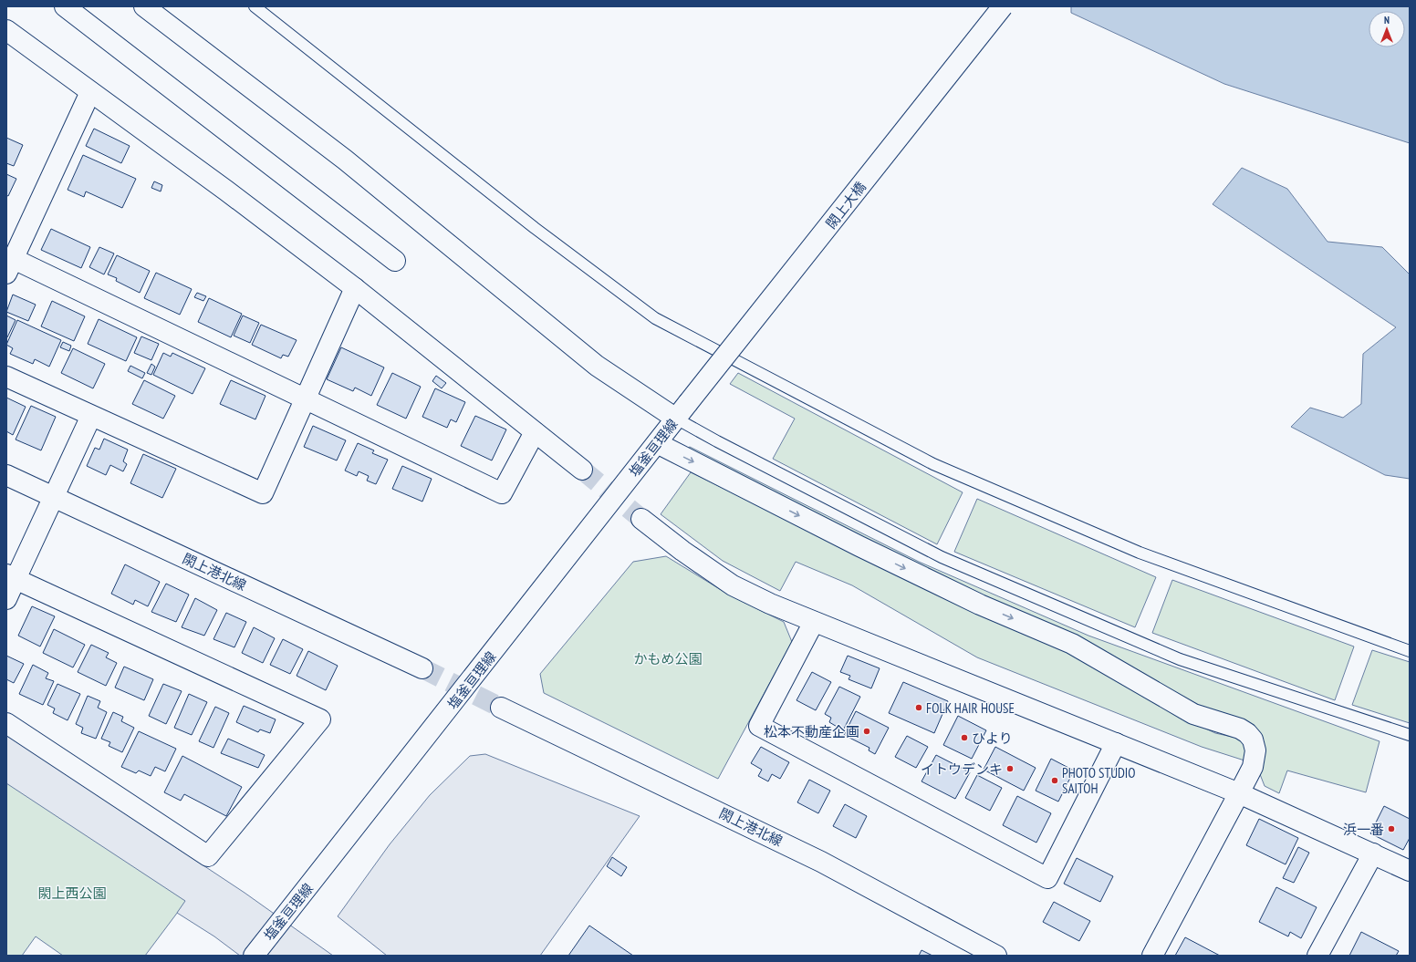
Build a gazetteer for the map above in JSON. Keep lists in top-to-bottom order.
{
  "streets": {
    "street": ["閖上大橋", "塩釜亘理線", "閖上港北線"]
  },
  "crossings": [
    ["閖上大橋", "塩釜亘理線"]
  ],
  "parks": ["かもめ公園", "閖上西公園"],
  "places": [
    "FOLK HAIR HOUSE",
    "松本不動産企画",
    "ひより",
    "イトウデンキ",
    "PHOTO STUDIO SAITOH",
    "浜一番"
  ],
  "north": "top"
}
